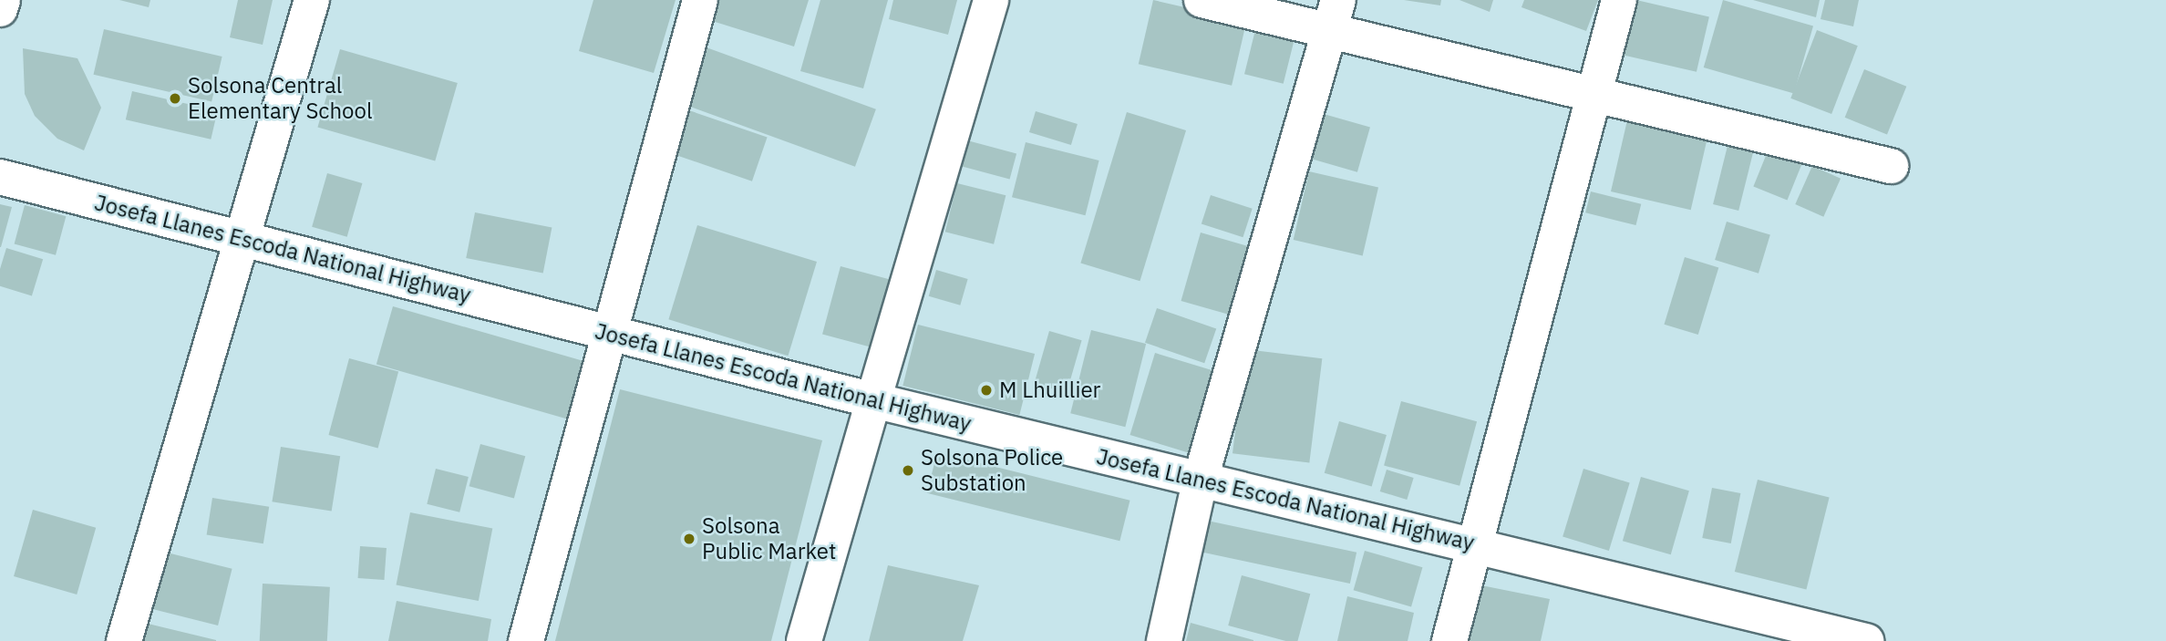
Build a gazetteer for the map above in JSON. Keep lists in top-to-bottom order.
{
  "streets": {
    "street": ["Josefa Llanes Escoda National Highway"]
  },
  "places": [
    "Solsona Central Elementary School",
    "M Lhuillier",
    "Solsona Police Substation",
    "Solsona Public Market"
  ]
}
